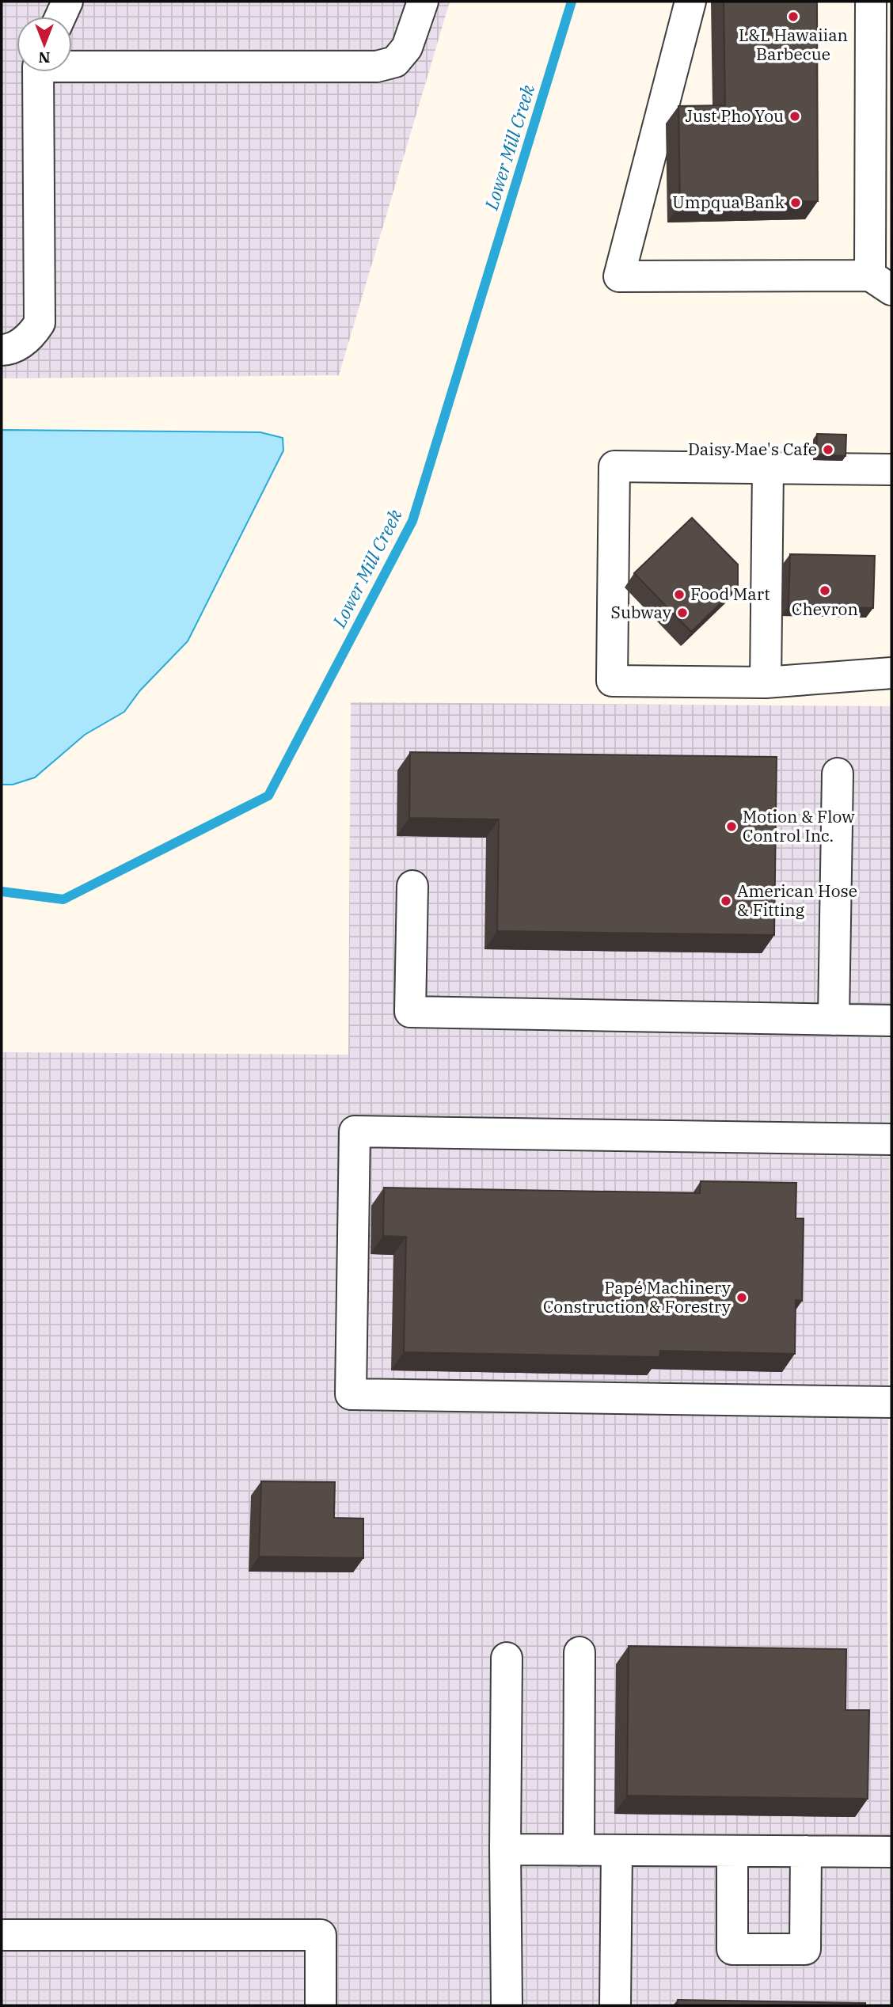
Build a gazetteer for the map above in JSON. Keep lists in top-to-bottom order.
{
  "water": ["Lower Mill Creek"],
  "places": [
    "L&L Hawaiian Barbecue",
    "Just Pho You",
    "Umpqua Bank",
    "Daisy Mae's Cafe",
    "Chevron",
    "Food Mart",
    "Subway",
    "Motion & Flow Control Inc.",
    "American Hose & Fitting",
    "Papé Machinery Construction & Forestry"
  ],
  "north": "bottom"
}
